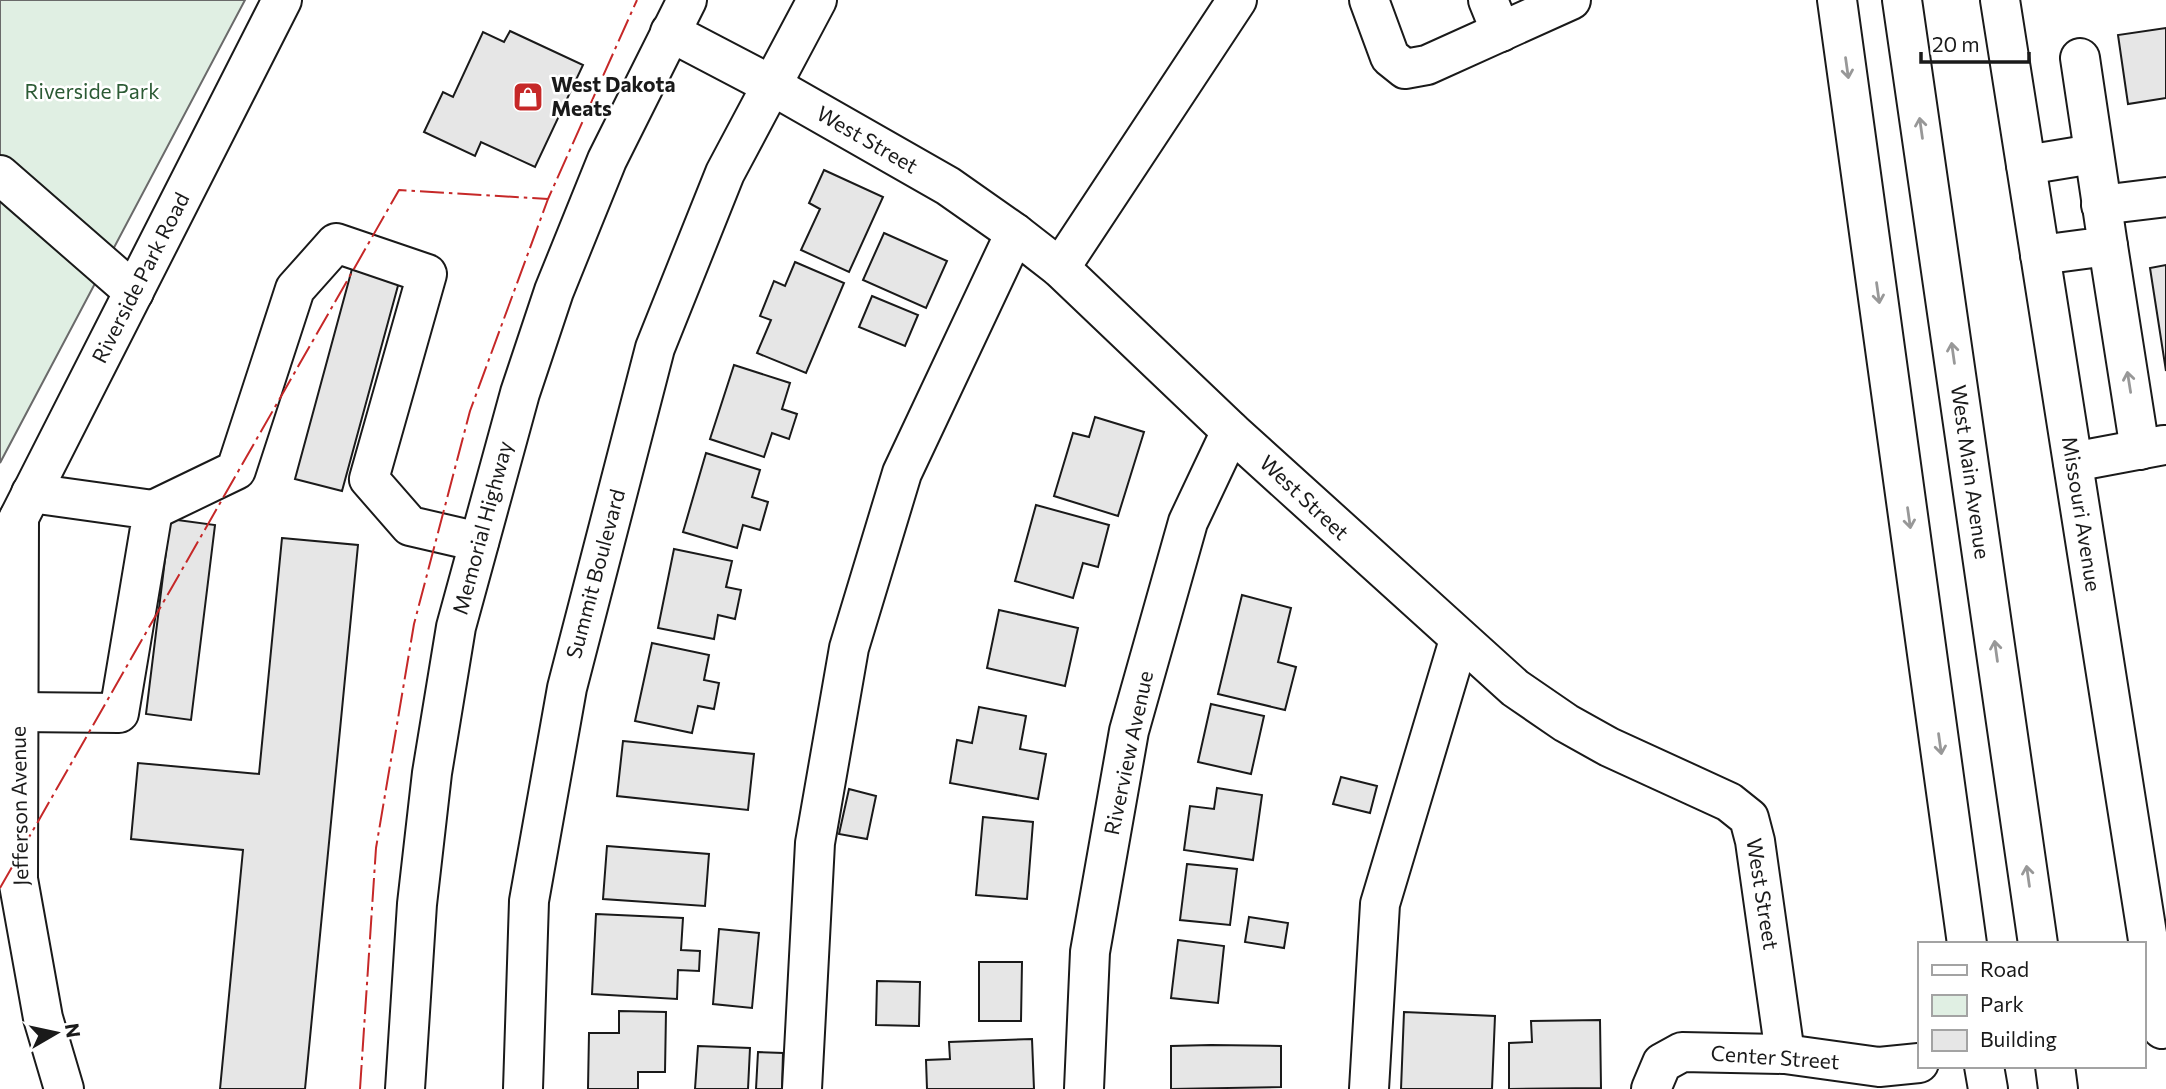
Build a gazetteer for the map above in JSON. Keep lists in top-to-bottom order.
{
  "streets": {
    "street": [
      "West Street",
      "Riverside Park Road",
      "West Main Avenue",
      "Missouri Avenue",
      "Memorial Highway",
      "Summit Boulevard",
      "Riverview Avenue",
      "Jefferson Avenue",
      "Center Street"
    ]
  },
  "crossings": [
    ["West Street", "Memorial Highway"],
    ["West Street", "Summit Boulevard"],
    ["West Street", "Riverview Avenue"],
    ["West Street", "Center Street"],
    ["Riverside Park Road", "Jefferson Avenue"]
  ],
  "parks": ["Riverside Park"],
  "places": {
    "shop": ["West Dakota Meats"]
  },
  "legend": ["Road", "Park", "Building"],
  "scale_bar": "20 m",
  "north": "right"
}
